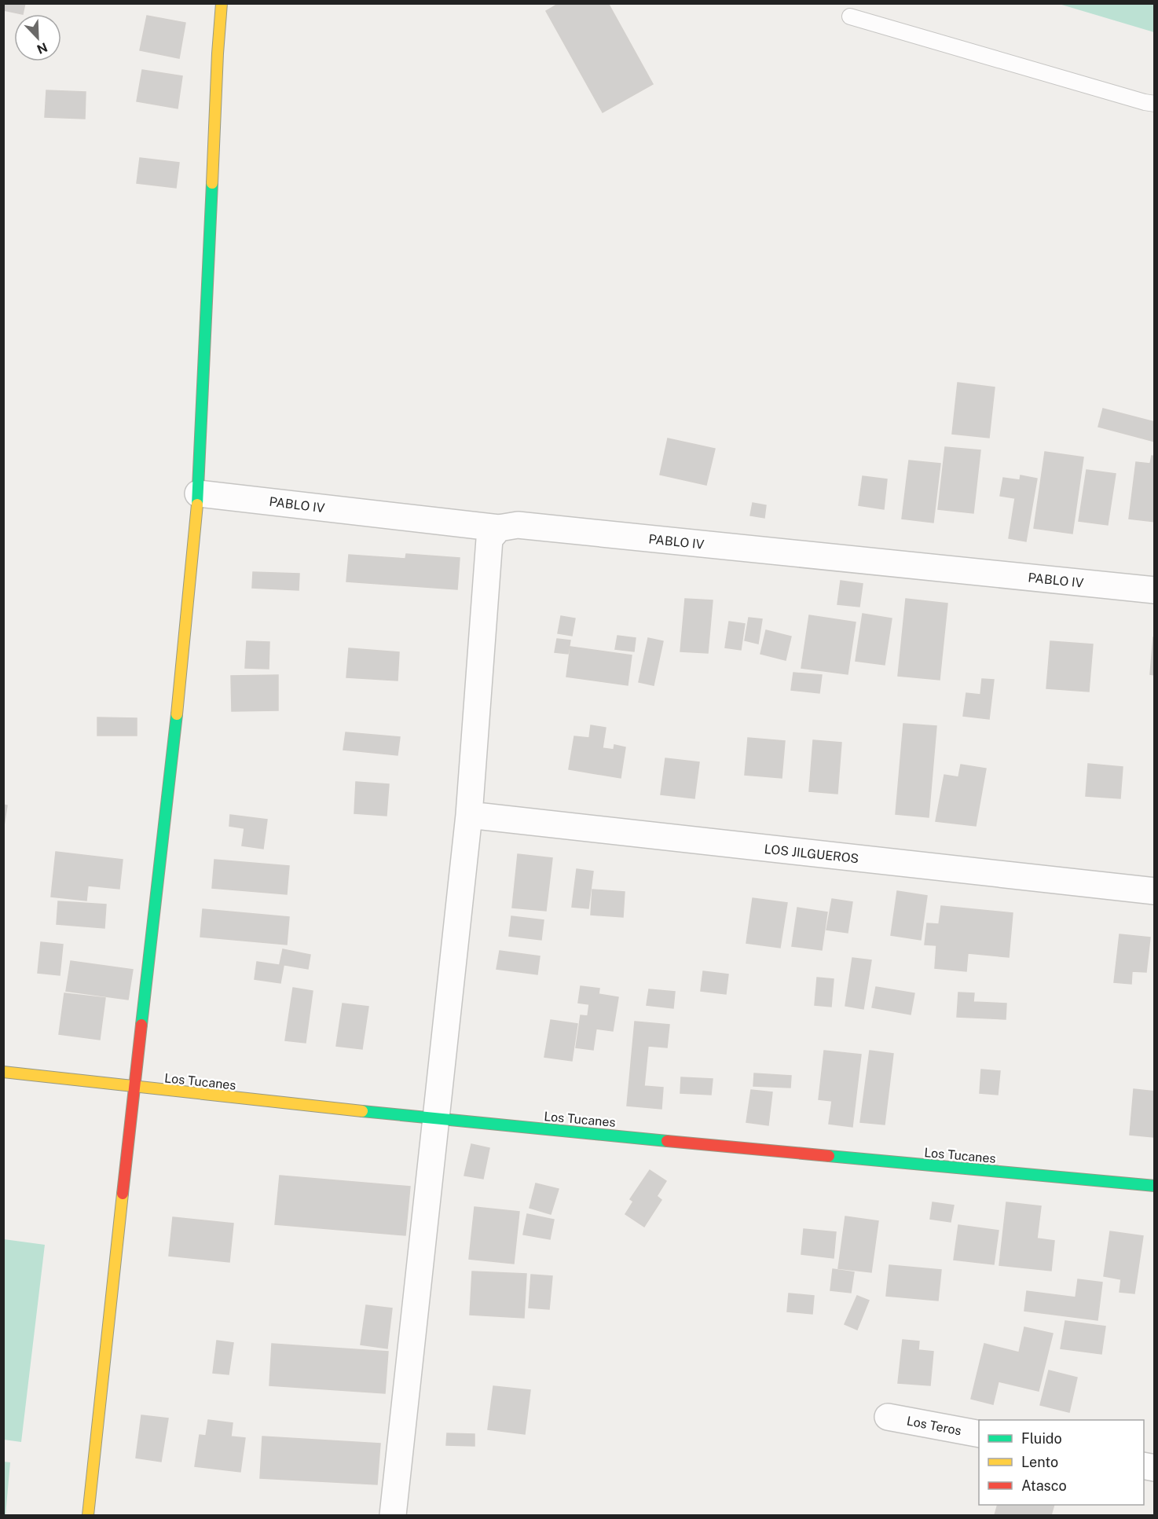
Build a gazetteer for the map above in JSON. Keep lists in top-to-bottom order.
{
  "streets": {
    "street": [
      "PABLO IV",
      "LOS JILGUEROS",
      "Los Tucanes",
      "Los Teros"
    ]
  },
  "legend": ["Fluido", "Lento", "Atasco"],
  "north": "bottom right"
}
